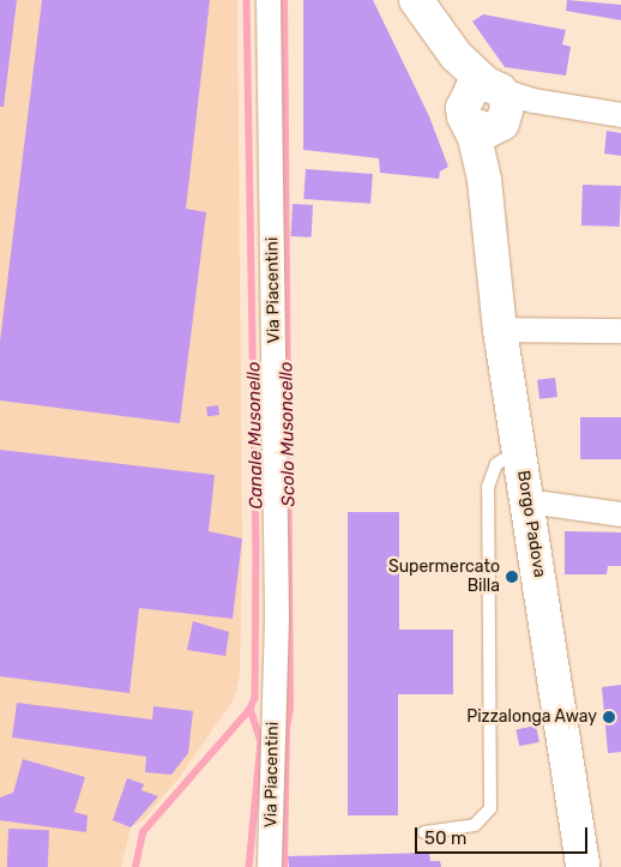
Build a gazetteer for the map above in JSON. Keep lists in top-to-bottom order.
{
  "streets": {
    "main road": ["Borgo Padova"],
    "street": ["Via Piacentini"]
  },
  "water": ["Scolo Musoncello", "Canale Musonello"],
  "places": ["Supermercato Billa", "Pizzalonga Away"],
  "scale_bar": "50 m"
}
